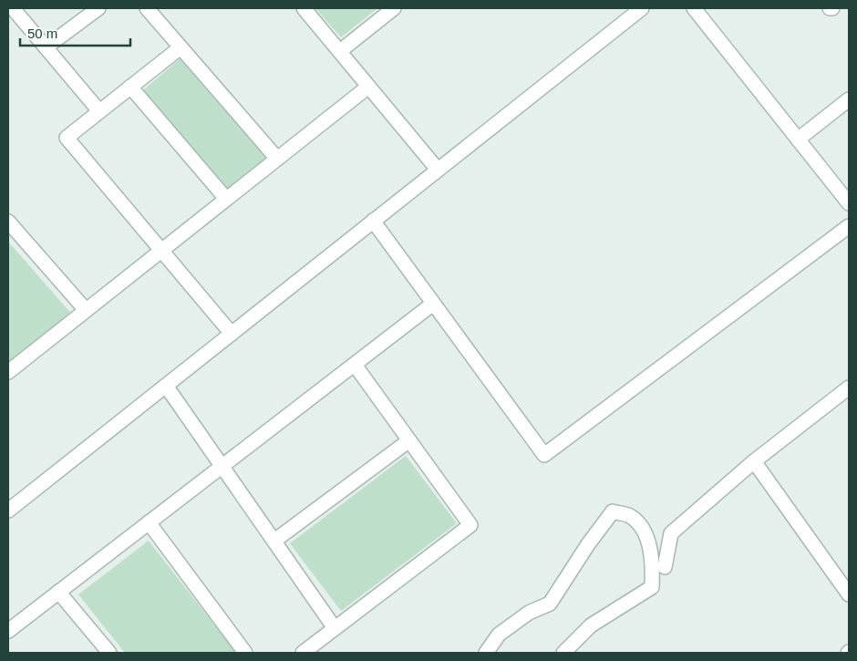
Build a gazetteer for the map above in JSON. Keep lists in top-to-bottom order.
{
  "scale_bar": "50 m"
}
